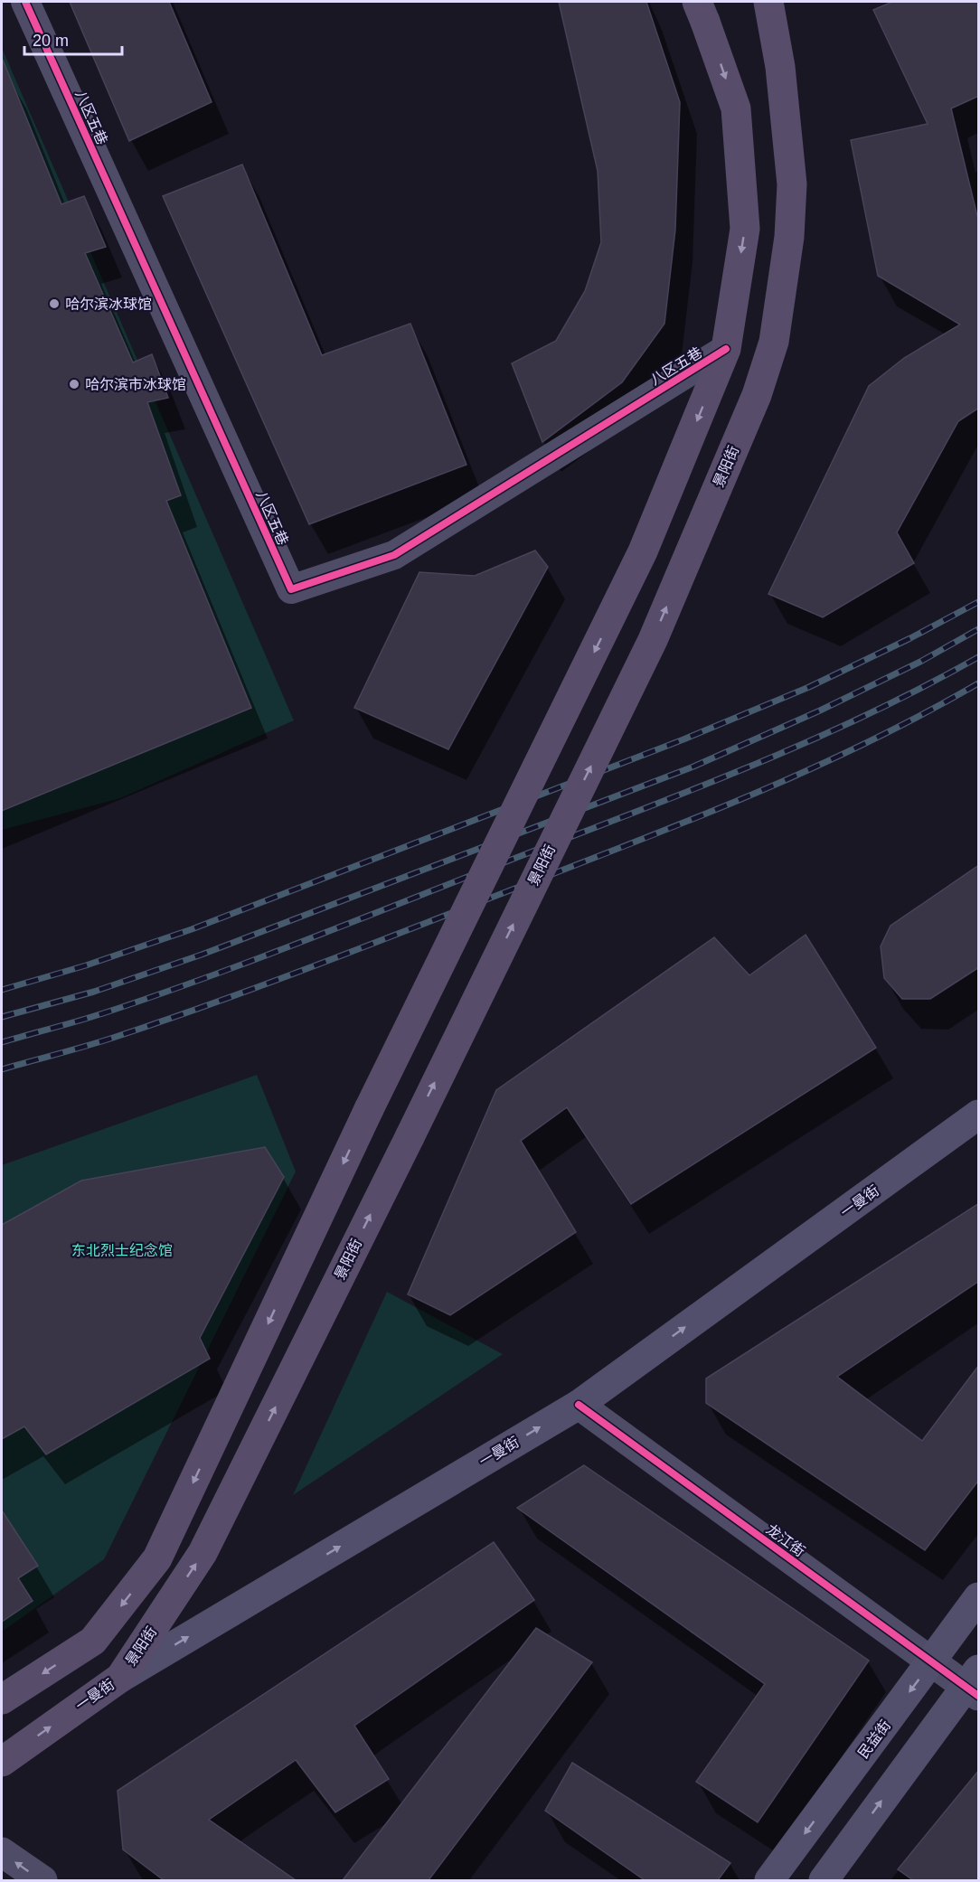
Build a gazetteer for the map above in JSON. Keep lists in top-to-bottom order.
{
  "streets": {
    "main road": ["景阳街", "一曼街", "民益街"],
    "street": ["八区五巷", "龙江街"]
  },
  "crossings": [
    ["景阳街", "一曼街"],
    ["一曼街", "龙江街"],
    ["龙江街", "民益街"]
  ],
  "one_way": ["一曼街"],
  "parks": ["东北烈士纪念馆"],
  "places": ["哈尔滨冰球馆", "哈尔滨市冰球馆"],
  "scale_bar": "20 m"
}
